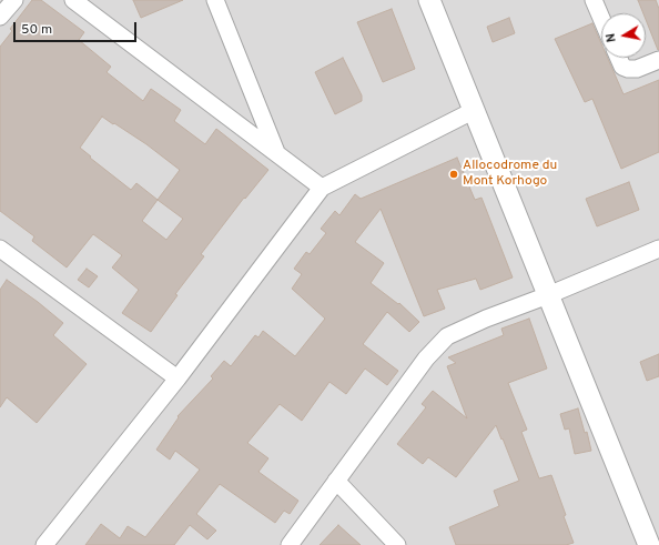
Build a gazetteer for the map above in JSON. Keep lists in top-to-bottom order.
{
  "places": ["Allocodrome du Mont Korhogo"],
  "scale_bar": "50 m",
  "north": "left"
}
